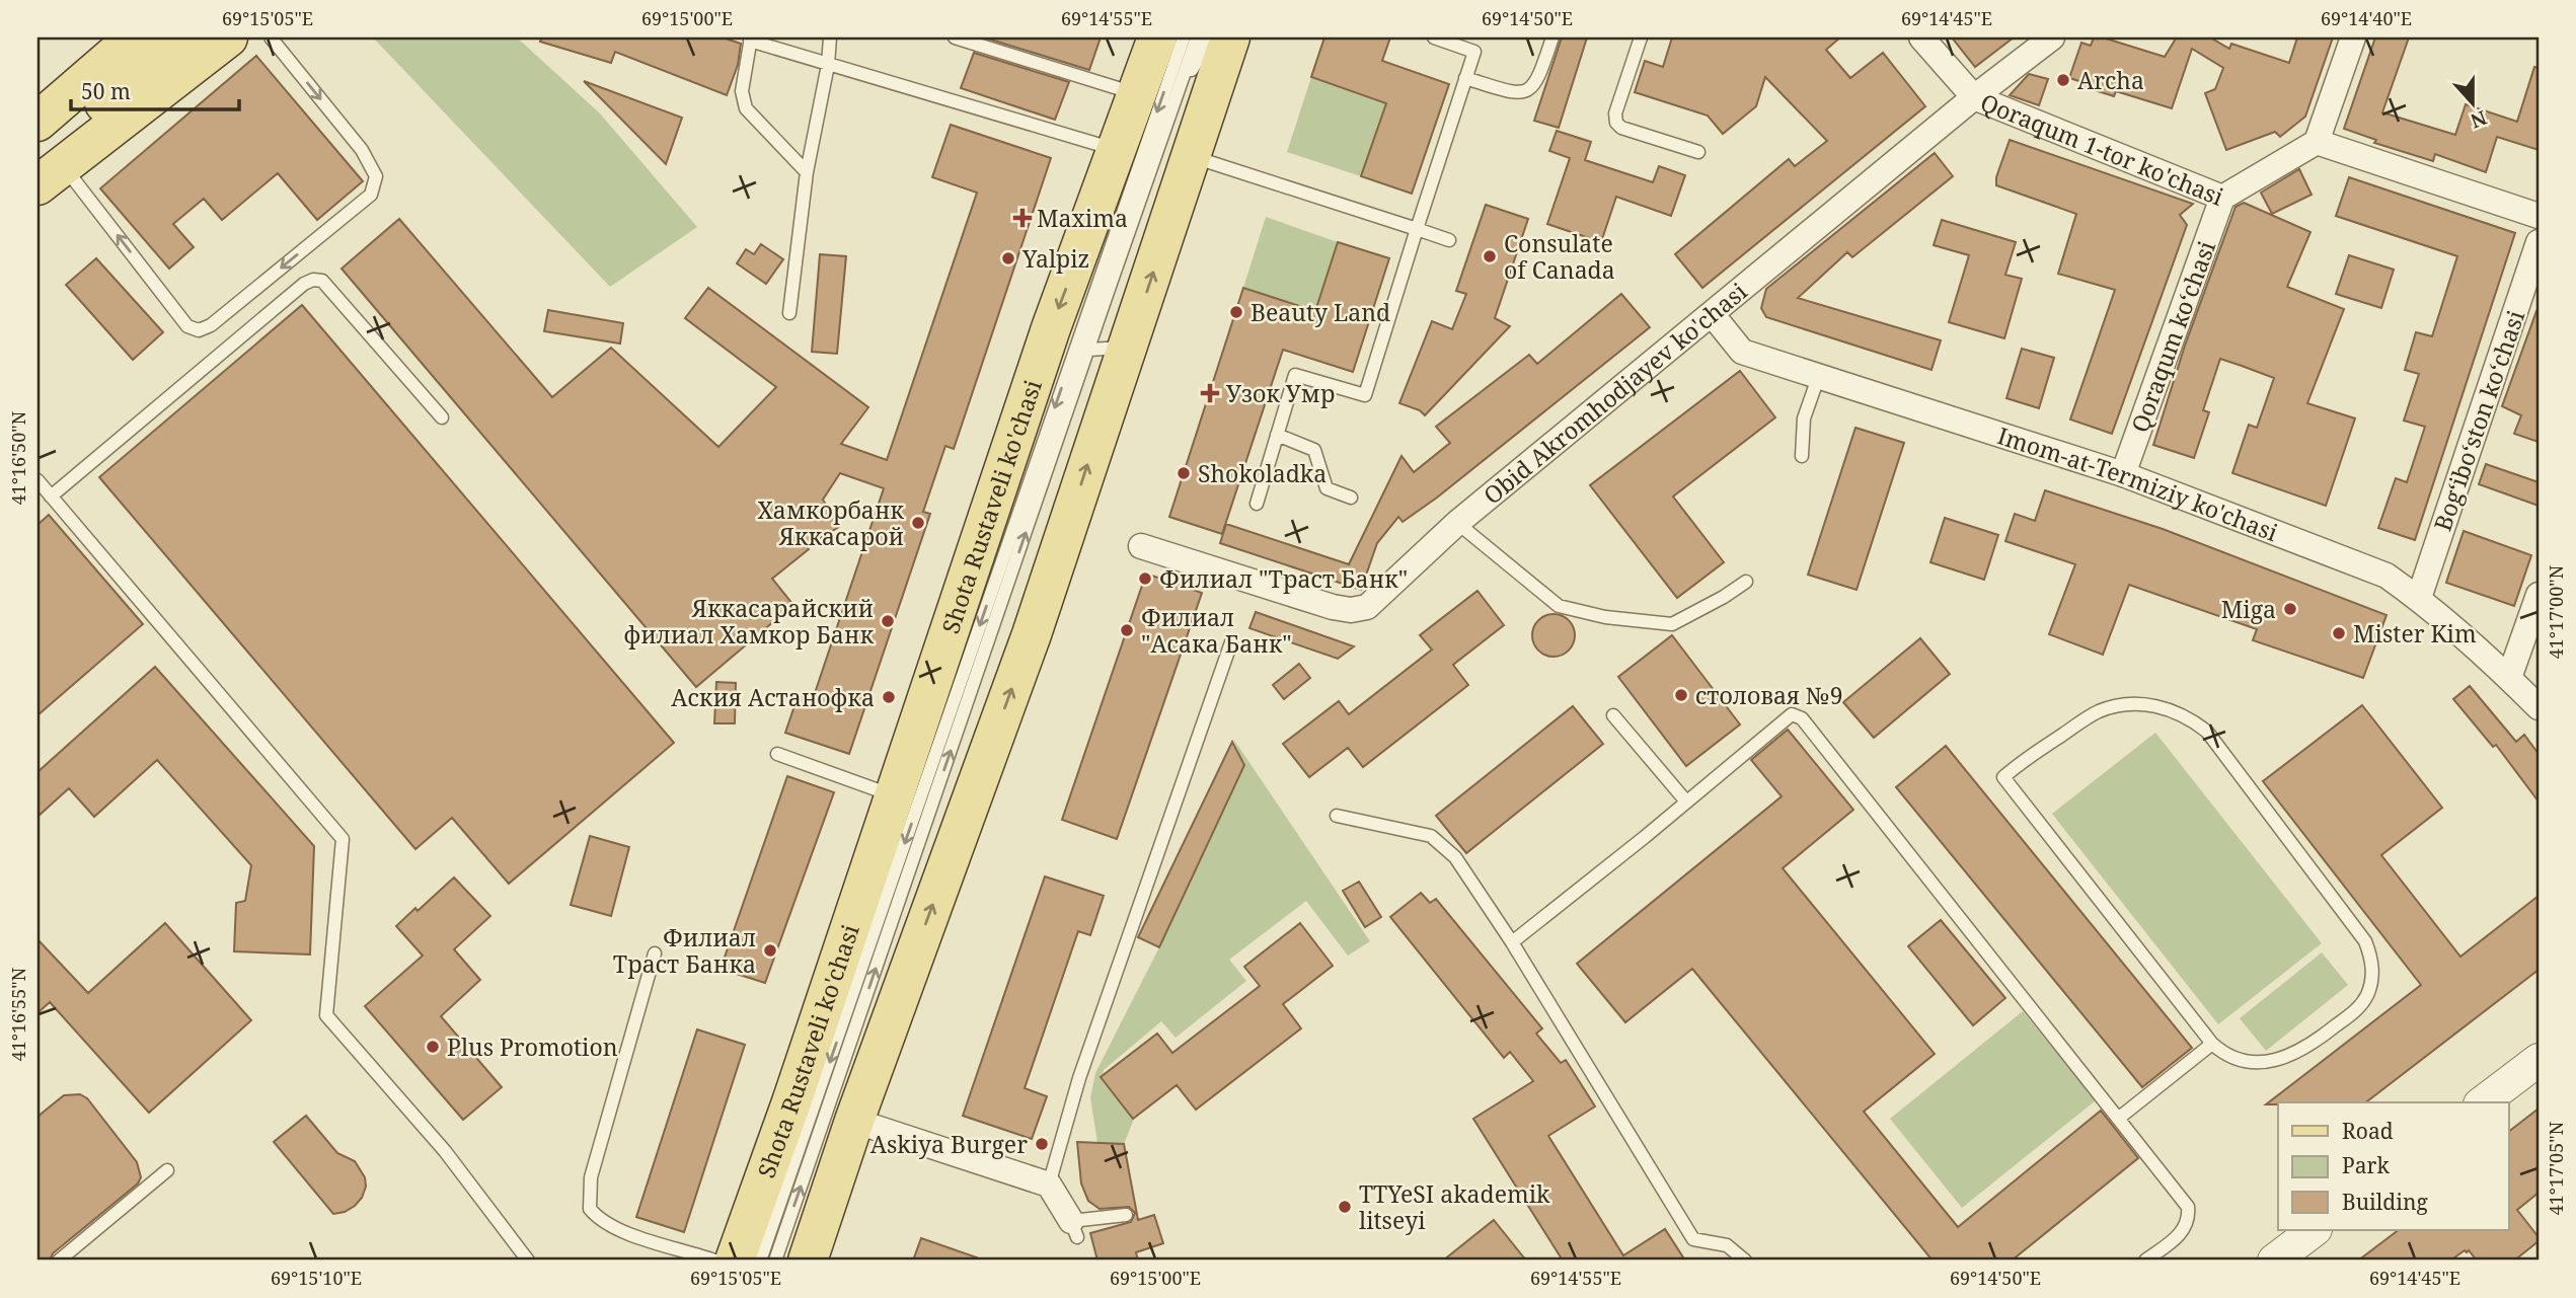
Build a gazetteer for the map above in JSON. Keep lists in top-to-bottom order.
{
  "streets": {
    "main road": ["Shota Rustaveli ko'chasi"],
    "street": [
      "Qoraqum 1-tor ko'chasi",
      "Qoraqum koʻchasi",
      "Obid Akromhodjayev ko'chasi",
      "Bogʻiboʻston koʻchasi",
      "Imom-at-Termiziy ko'chasi"
    ]
  },
  "crossings": [
    ["Qoraqum 1-tor ko'chasi", "Qoraqum koʻchasi"],
    ["Qoraqum 1-tor ko'chasi", "Obid Akromhodjayev ko'chasi"],
    ["Qoraqum koʻchasi", "Imom-at-Termiziy ko'chasi"],
    ["Obid Akromhodjayev ko'chasi", "Imom-at-Termiziy ko'chasi"],
    ["Bogʻiboʻston koʻchasi", "Imom-at-Termiziy ko'chasi"]
  ],
  "places": {
    "other": [
      "Archa",
      "Consulate of Canada",
      "Yalpiz",
      "Beauty Land",
      "Shokoladka",
      "Хамкорбанк Яккасарой",
      "Филиал \"Траст Банк\"",
      "Miga",
      "Яккасарайский филиал Хамкор Банк",
      "Филиал \"Асака Банк\"",
      "Mister Kim",
      "столовая №9",
      "Аския Астанофка",
      "Филиал Траст Банка",
      "Plus Promotion",
      "Askiya Burger",
      "TTYeSI akademik litseyi"
    ],
    "health": ["Maxima", "Узок Умр"]
  },
  "legend": ["Road", "Park", "Building"],
  "scale_bar": "50 m",
  "north": "bottom",
  "coordinates": [
    "69°15'05\"E",
    "69°15'00\"E",
    "69°14'55\"E",
    "69°14'50\"E",
    "69°14'45\"E",
    "69°14'40\"E",
    "41°16'50\"N",
    "41°17'00\"N",
    "41°16'55\"N",
    "41°17'05\"N",
    "69°15'10\"E"
  ]
}
